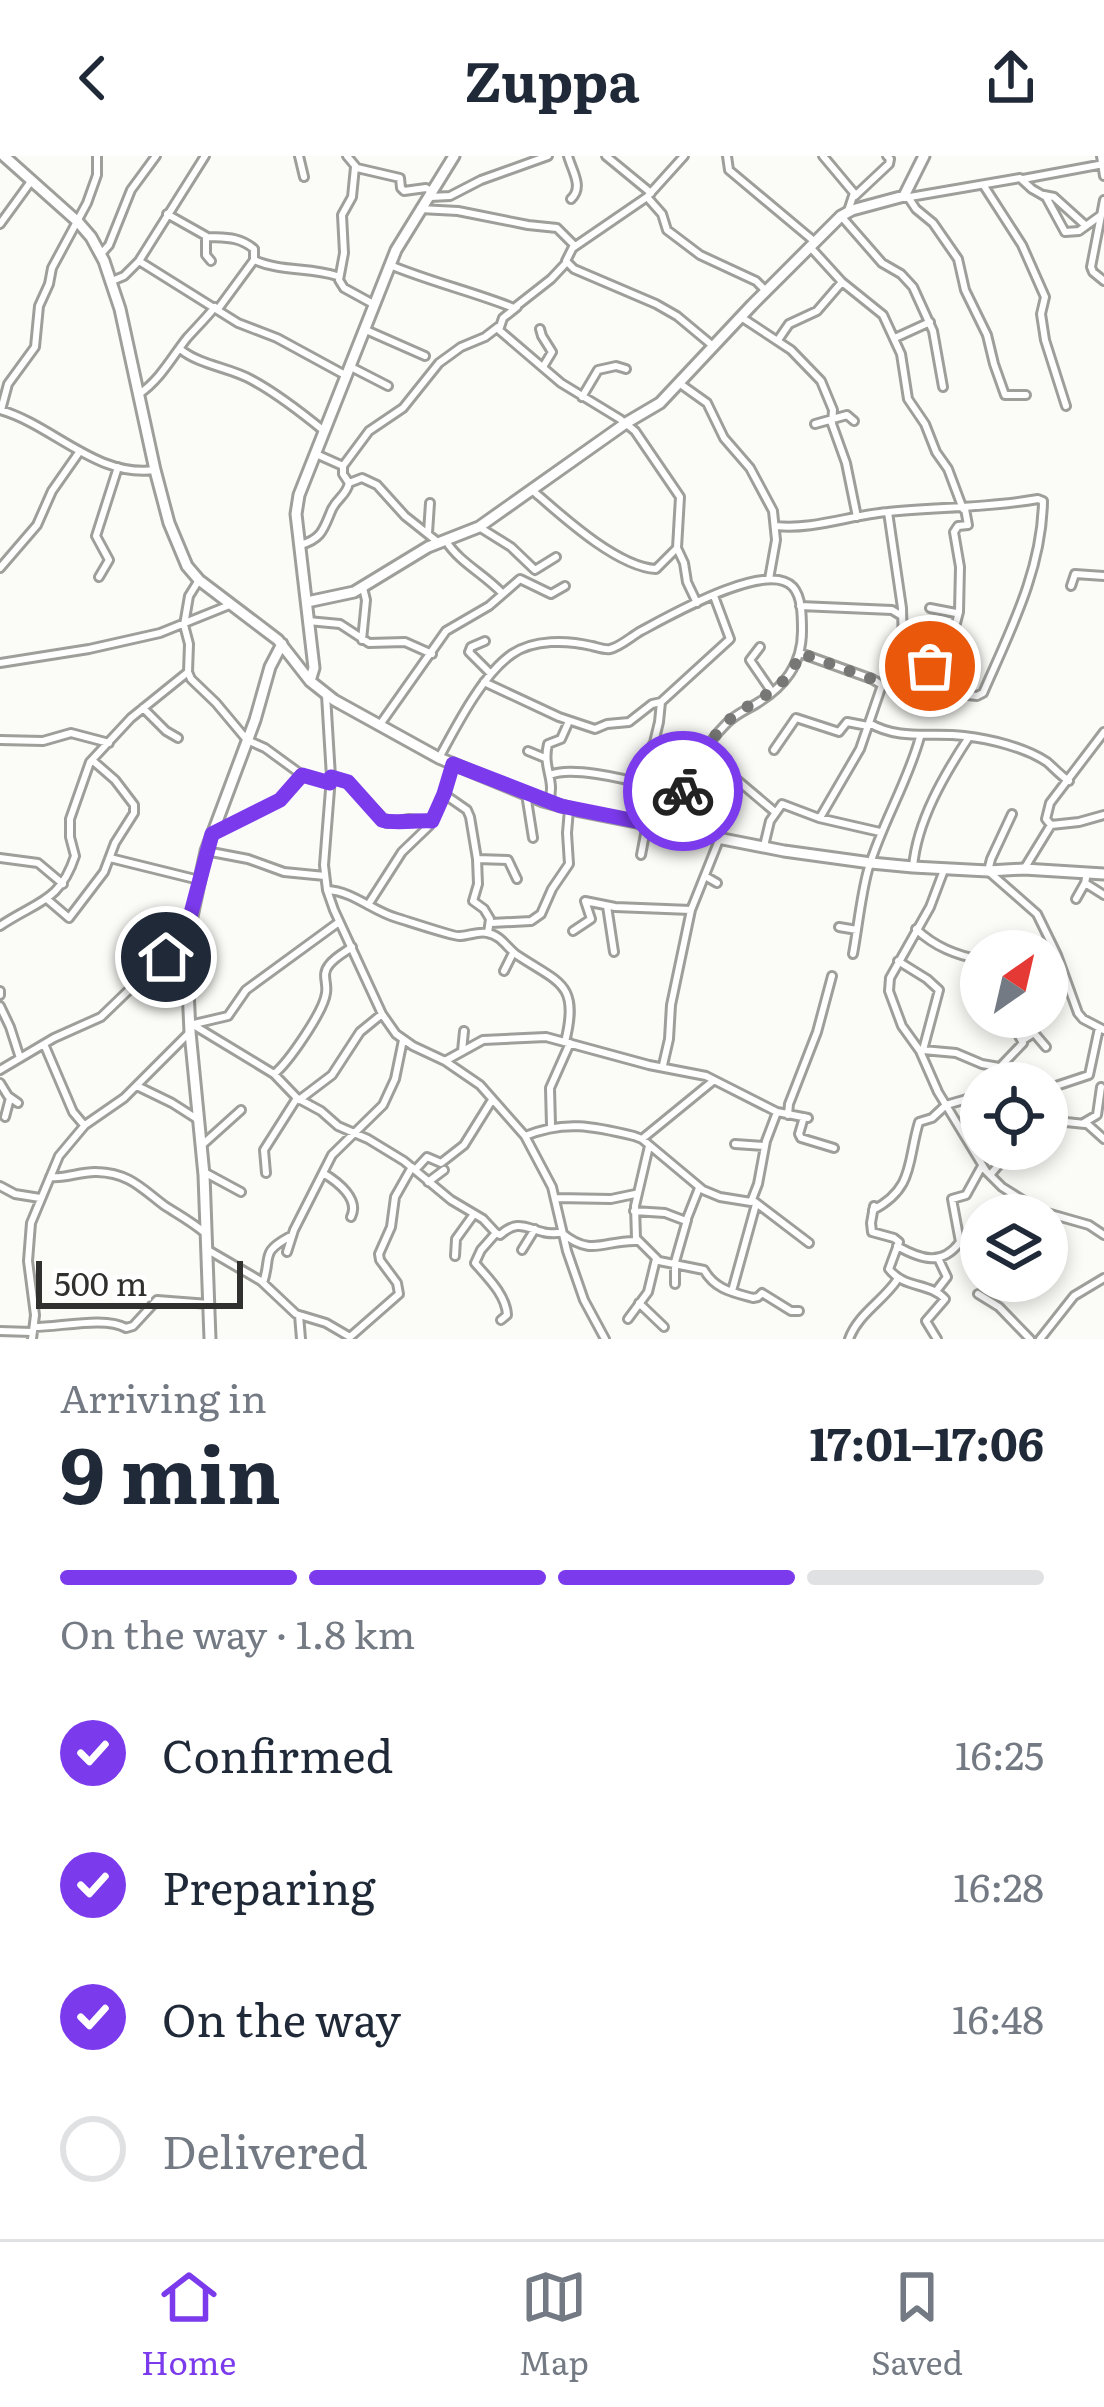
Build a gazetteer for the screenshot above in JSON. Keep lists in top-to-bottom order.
{
  "scale_bar": "500 m",
  "north": "top right",
  "page": {
    "header": "Zuppa",
    "scale": "500 m",
    "heading": ["9 min", "Arriving in", "17:01–17:06"],
    "bar": "On the way · 1.8 km",
    "list": [
      ["Confirmed", "16:25"],
      ["Preparing", "16:28"],
      ["On the way", "16:48"],
      "Delivered"
    ],
    "tabs": ["Home", "Map", "Saved"]
  }
}
